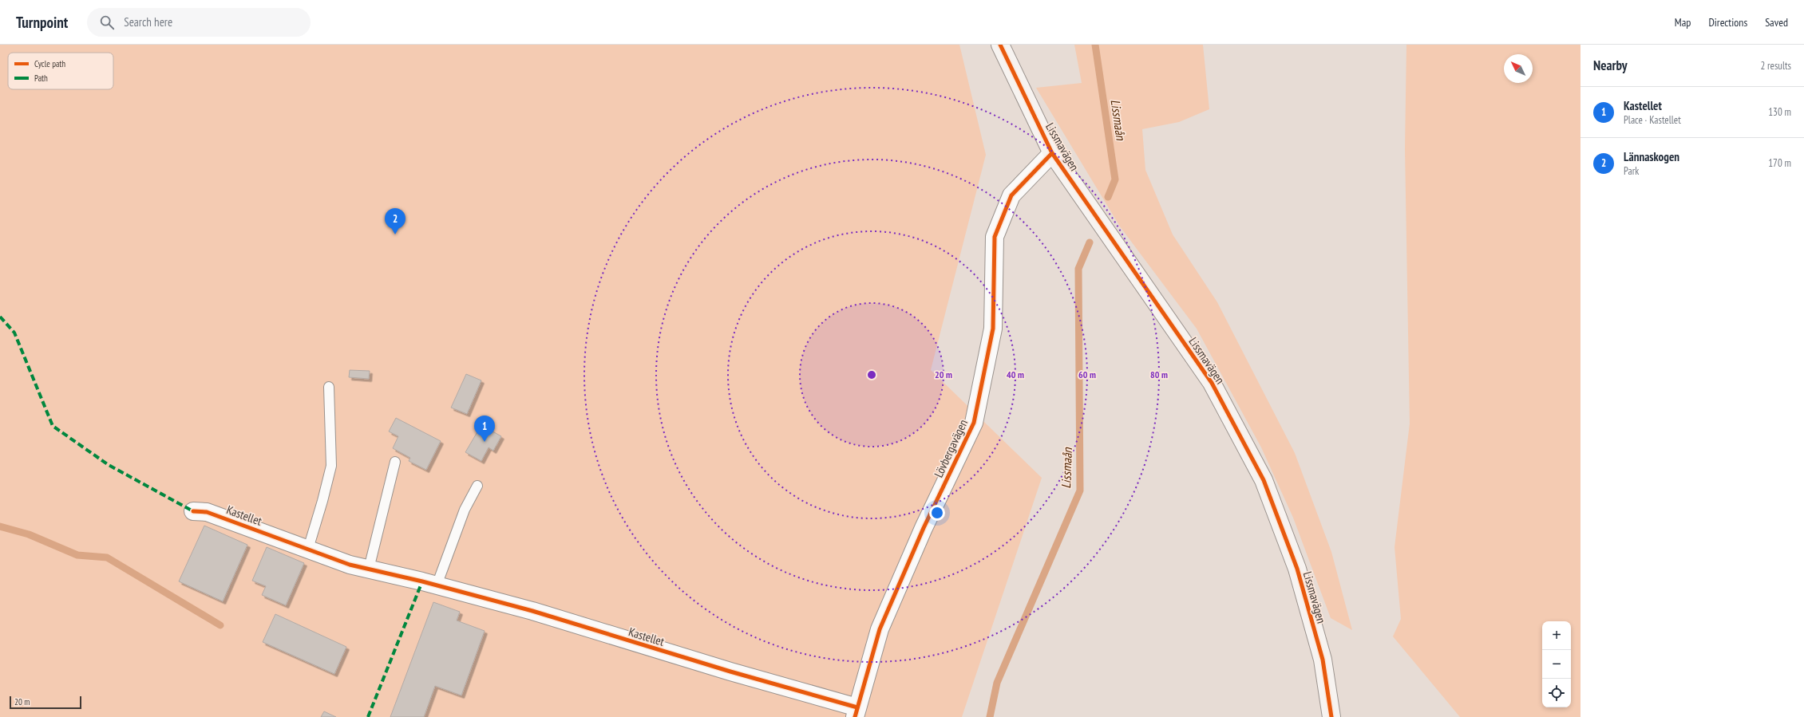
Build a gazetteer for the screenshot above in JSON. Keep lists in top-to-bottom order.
{
  "streets": {
    "street": ["Lissmavägen", "Lövbergavägen", "Kastellet"]
  },
  "crossings": [
    ["Lissmavägen", "Lövbergavägen"],
    ["Lövbergavägen", "Kastellet"]
  ],
  "water": ["Lissmaån"],
  "legend": ["Cycle path", "Path"],
  "scale_bar": "20 m",
  "north": "top left",
  "page": {
    "header": "Turnpoint",
    "search": "Search here",
    "nav": ["Map", "Directions", "Saved"],
    "heading": ["Nearby", "2 results"],
    "list": [
      {
        "mark": "1",
        "name": "Kastellet",
        "note": "Place · Kastellet",
        "value": "130 m"
      },
      {
        "mark": "2",
        "name": "Lännaskogen",
        "note": "Park",
        "value": "170 m"
      }
    ],
    "pins": ["2", "1"],
    "map_buttons": ["+", "−"],
    "scale": "20 m"
  },
  "rings": [
    "20 m",
    "40 m",
    "60 m",
    "80 m"
  ]
}
